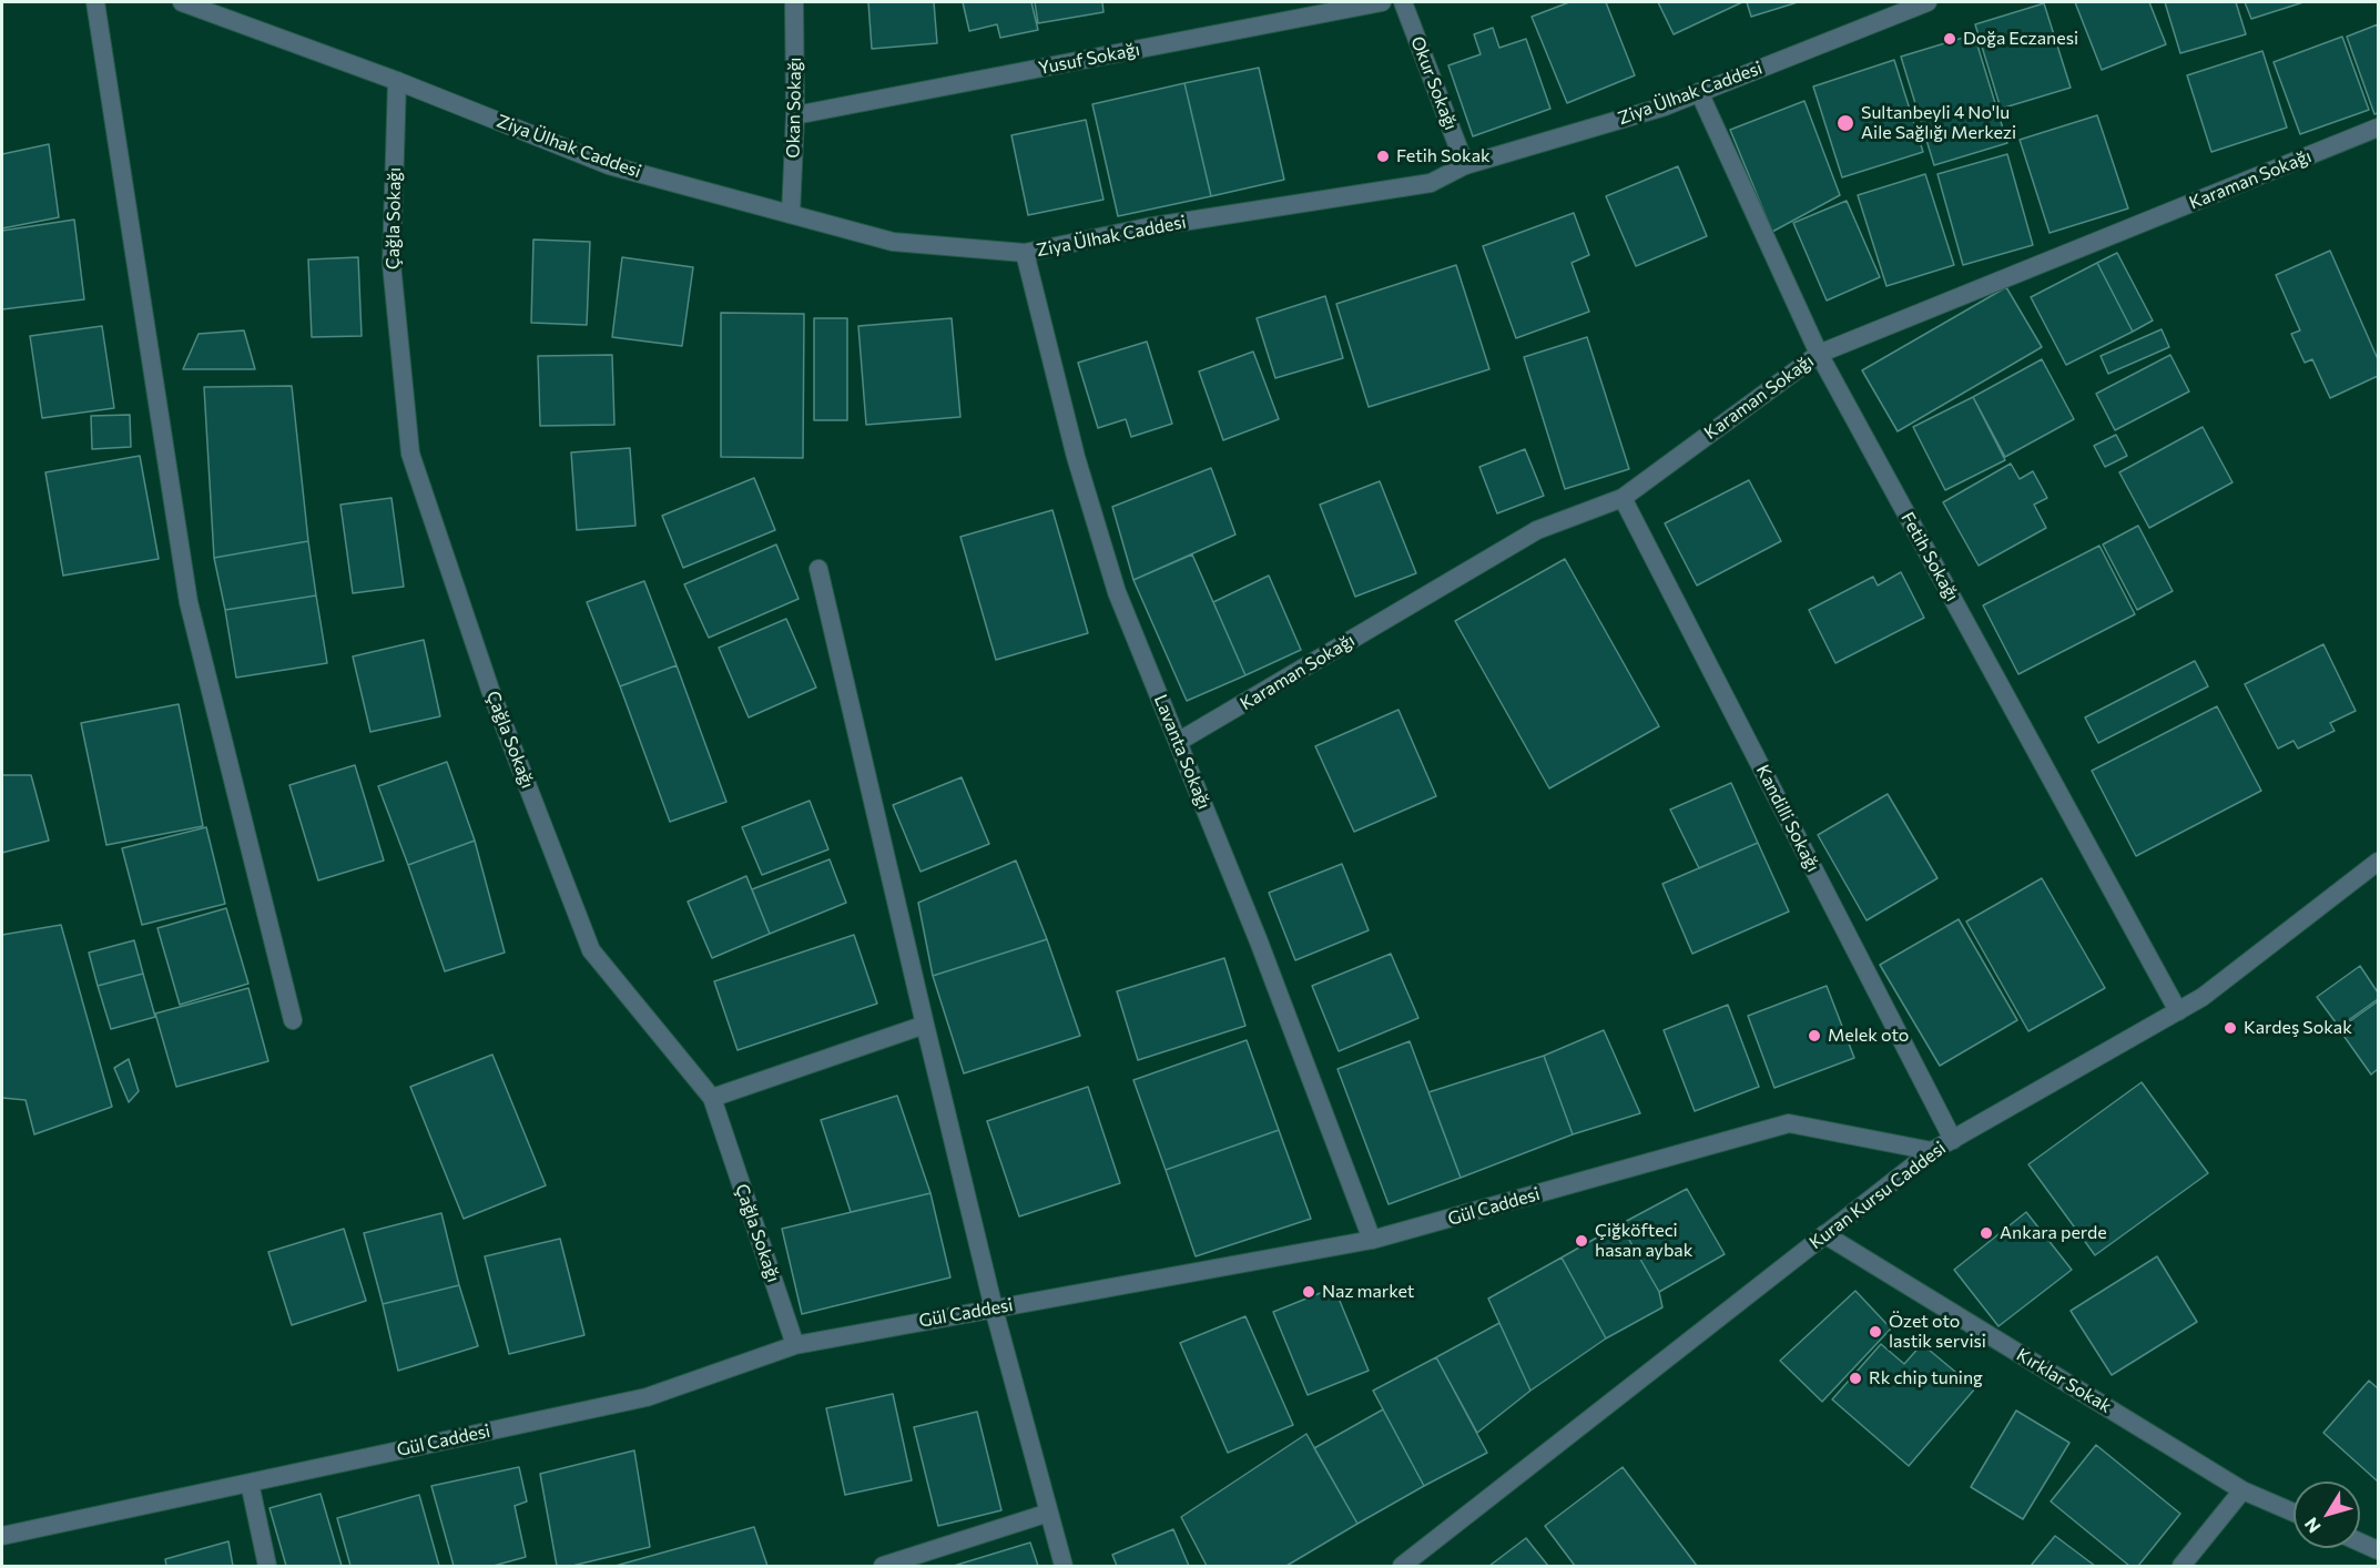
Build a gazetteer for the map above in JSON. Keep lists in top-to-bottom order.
{
  "streets": {
    "street": [
      "Yusuf Sokağı",
      "Okur Sokağı",
      "Ziya Ülhak Caddesi",
      "Okan Sokağı",
      "Karaman Sokağı",
      "Çağla Sokağı",
      "Fetih Sokağı",
      "Lavanta Sokağı",
      "Kandilli Sokağı",
      "Kuran Kursu Caddesi",
      "Gül Caddesi",
      "Kırklar Sokak"
    ]
  },
  "crossings": [
    ["Yusuf Sokağı", "Okan Sokağı"],
    ["Okur Sokağı", "Ziya Ülhak Caddesi"],
    ["Ziya Ülhak Caddesi", "Okan Sokağı"],
    ["Ziya Ülhak Caddesi", "Çağla Sokağı"],
    ["Ziya Ülhak Caddesi", "Fetih Sokağı"],
    ["Ziya Ülhak Caddesi", "Lavanta Sokağı"],
    ["Karaman Sokağı", "Fetih Sokağı"],
    ["Karaman Sokağı", "Lavanta Sokağı"],
    ["Karaman Sokağı", "Kandilli Sokağı"],
    ["Çağla Sokağı", "Gül Caddesi"],
    ["Fetih Sokağı", "Kuran Kursu Caddesi"],
    ["Lavanta Sokağı", "Gül Caddesi"],
    ["Kandilli Sokağı", "Kuran Kursu Caddesi"],
    ["Kuran Kursu Caddesi", "Gül Caddesi"],
    ["Kuran Kursu Caddesi", "Kırklar Sokak"]
  ],
  "places": [
    "Doğa Eczanesi",
    "Sultanbeyli 4 No'lu Aile Sağlığı Merkezi",
    "Fetih Sokak",
    "Kardeş Sokak",
    "Melek oto",
    "Ankara perde",
    "Çiğköfteci hasan aybak",
    "Naz market",
    "Özet oto lastik servisi",
    "Rk chip tuning"
  ],
  "north": "bottom left"
}
